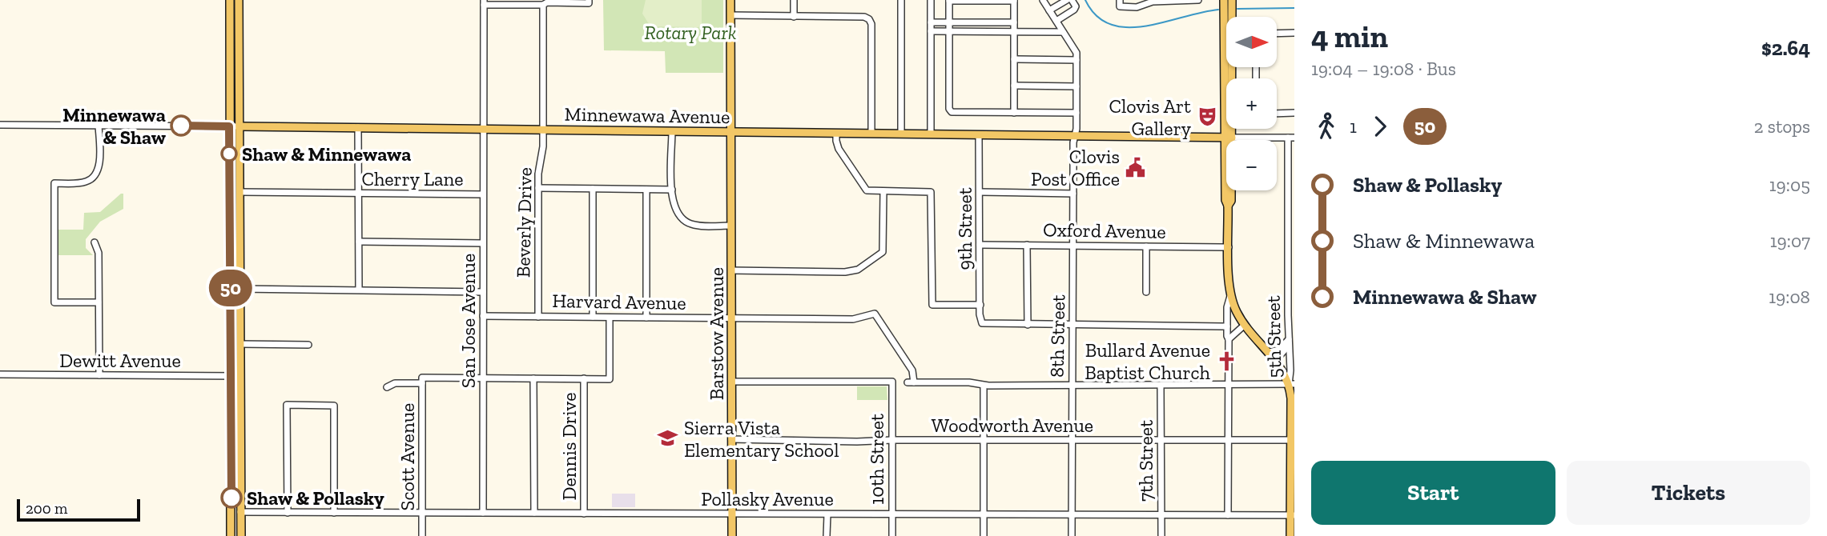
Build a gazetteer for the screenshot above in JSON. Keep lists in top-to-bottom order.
{
  "streets": {
    "main road": ["Minnewawa Avenue", "Barstow Avenue", "5th Street"],
    "street": [
      "Cherry Lane",
      "Beverly Drive",
      "9th Street",
      "Oxford Avenue",
      "Harvard Avenue",
      "San Jose Avenue",
      "8th Street",
      "Dewitt Avenue",
      "Woodworth Avenue",
      "Dennis Drive",
      "Scott Avenue",
      "10th Street",
      "7th Street",
      "Pollasky Avenue"
    ]
  },
  "crossings": [
    ["Minnewawa Avenue", "Beverly Drive"],
    ["Minnewawa Avenue", "9th Street"],
    ["Minnewawa Avenue", "San Jose Avenue"],
    ["Minnewawa Avenue", "Barstow Avenue"],
    ["Minnewawa Avenue", "8th Street"],
    ["Minnewawa Avenue", "5th Street"],
    ["Cherry Lane", "San Jose Avenue"],
    ["Beverly Drive", "Harvard Avenue"],
    ["9th Street", "Oxford Avenue"],
    ["Oxford Avenue", "8th Street"],
    ["Harvard Avenue", "San Jose Avenue"],
    ["Harvard Avenue", "Barstow Avenue"],
    ["San Jose Avenue", "Pollasky Avenue"],
    ["Barstow Avenue", "Woodworth Avenue"],
    ["Barstow Avenue", "10th Street"],
    ["Barstow Avenue", "Pollasky Avenue"],
    ["8th Street", "Woodworth Avenue"],
    ["8th Street", "Pollasky Avenue"],
    ["5th Street", "Woodworth Avenue"],
    ["5th Street", "Pollasky Avenue"],
    ["Woodworth Avenue", "10th Street"],
    ["Woodworth Avenue", "7th Street"],
    ["Dennis Drive", "Pollasky Avenue"],
    ["Scott Avenue", "Pollasky Avenue"],
    ["10th Street", "Pollasky Avenue"],
    ["7th Street", "Pollasky Avenue"]
  ],
  "parks": ["Rotary Park"],
  "places": {
    "theatre": ["Clovis Art Gallery"],
    "other": ["Minnewawa & Shaw", "Shaw & Minnewawa", "Shaw & Pollasky"],
    "public building": ["Clovis Post Office"],
    "church": ["Bullard Avenue Baptist Church"],
    "school or university": ["Sierra Vista Elementary School"]
  },
  "lines": ["bus line 50"],
  "scale_bar": "200 m",
  "north": "right",
  "page": {
    "on_map": "50",
    "heading": ["4 min", "19:04 – 19:08 · Bus", "$2.64"],
    "map_buttons": ["+", "−"],
    "legs": ["1", "50", "2 stops"],
    "list": [
      {
        "name": "Shaw & Pollasky",
        "value": "19:05"
      },
      {
        "name": "Shaw & Minnewawa",
        "value": "19:07"
      },
      {
        "name": "Minnewawa & Shaw",
        "value": "19:08"
      }
    ],
    "buttons": ["Start", "Tickets"],
    "scale": "200 m"
  }
}
